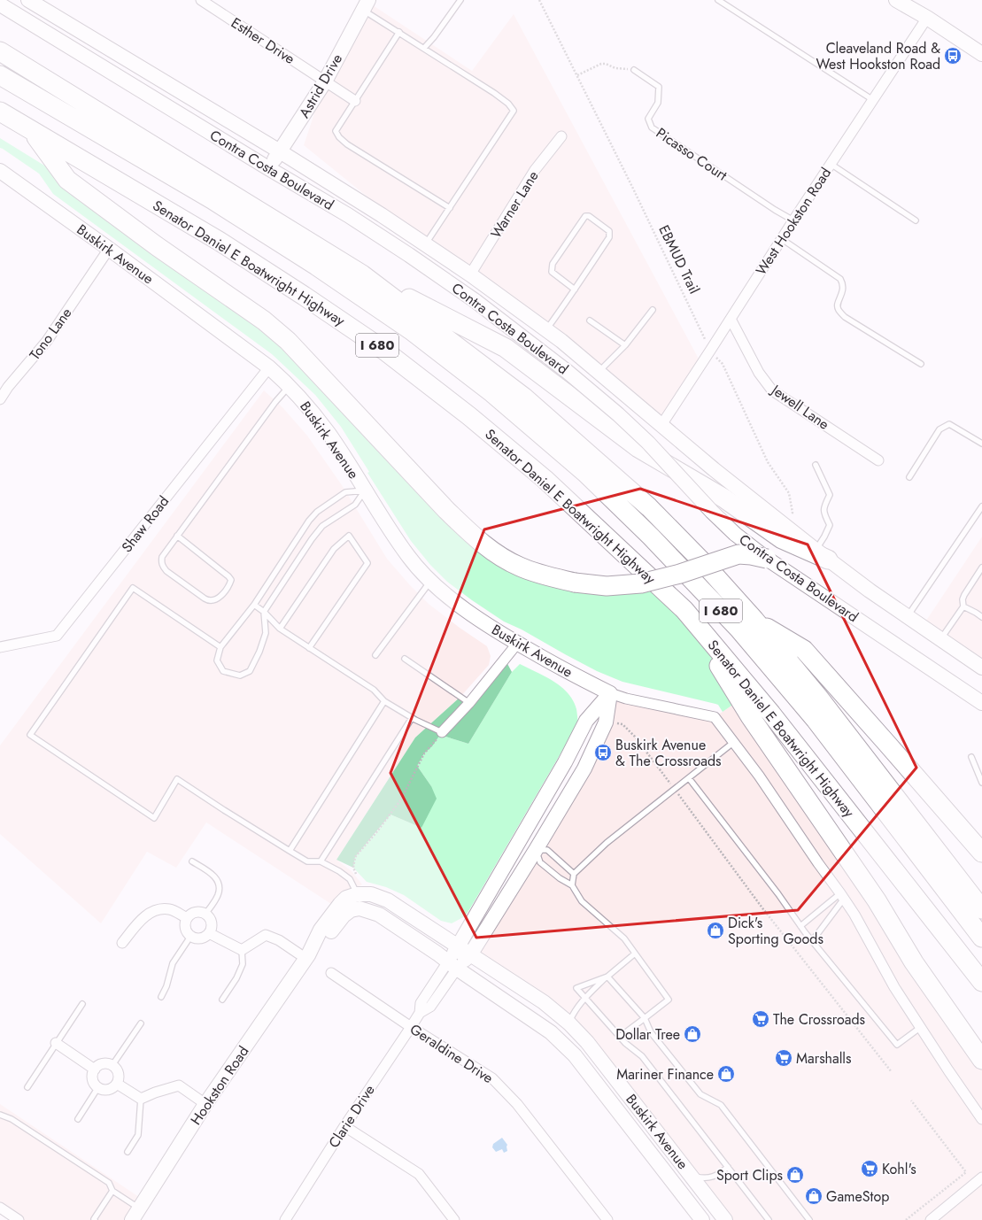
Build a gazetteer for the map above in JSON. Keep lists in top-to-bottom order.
{
  "streets": {
    "highway": ["Senator Daniel E Boatwright Highway", "I 680"],
    "main road": [
      "Astrid Drive",
      "Contra Costa Boulevard",
      "Buskirk Avenue",
      "Hookston Road"
    ],
    "street": [
      "Esther Drive",
      "Warner Lane",
      "West Hookston Road",
      "Tono Lane",
      "Jewell Lane",
      "Shaw Road",
      "Geraldine Drive",
      "Clarie Drive"
    ],
    "lane": ["Picasso Court"],
    "path": ["EBMUD Trail"]
  },
  "crossings": [
    ["Esther Drive", "Astrid Drive"],
    ["Astrid Drive", "Contra Costa Boulevard"],
    ["Picasso Court", "West Hookston Road"],
    ["Contra Costa Boulevard", "Warner Lane"],
    ["Contra Costa Boulevard", "West Hookston Road"],
    ["Contra Costa Boulevard", "EBMUD Trail"],
    ["West Hookston Road", "EBMUD Trail"],
    ["West Hookston Road", "Jewell Lane"],
    ["Buskirk Avenue", "Tono Lane"],
    ["Buskirk Avenue", "Shaw Road"],
    ["Buskirk Avenue", "Hookston Road"],
    ["Buskirk Avenue", "Clarie Drive"],
    ["Geraldine Drive", "Clarie Drive"]
  ],
  "places": {
    "bus stop": ["Cleaveland Road & West Hookston Road", "Buskirk Avenue & The Crossroads"],
    "shop": [
      "Dick's Sporting Goods",
      "Dollar Tree",
      "Mariner Finance",
      "Sport Clips",
      "GameStop"
    ],
    "supermarket": ["The Crossroads", "Marshalls", "Kohl's"]
  }
}
